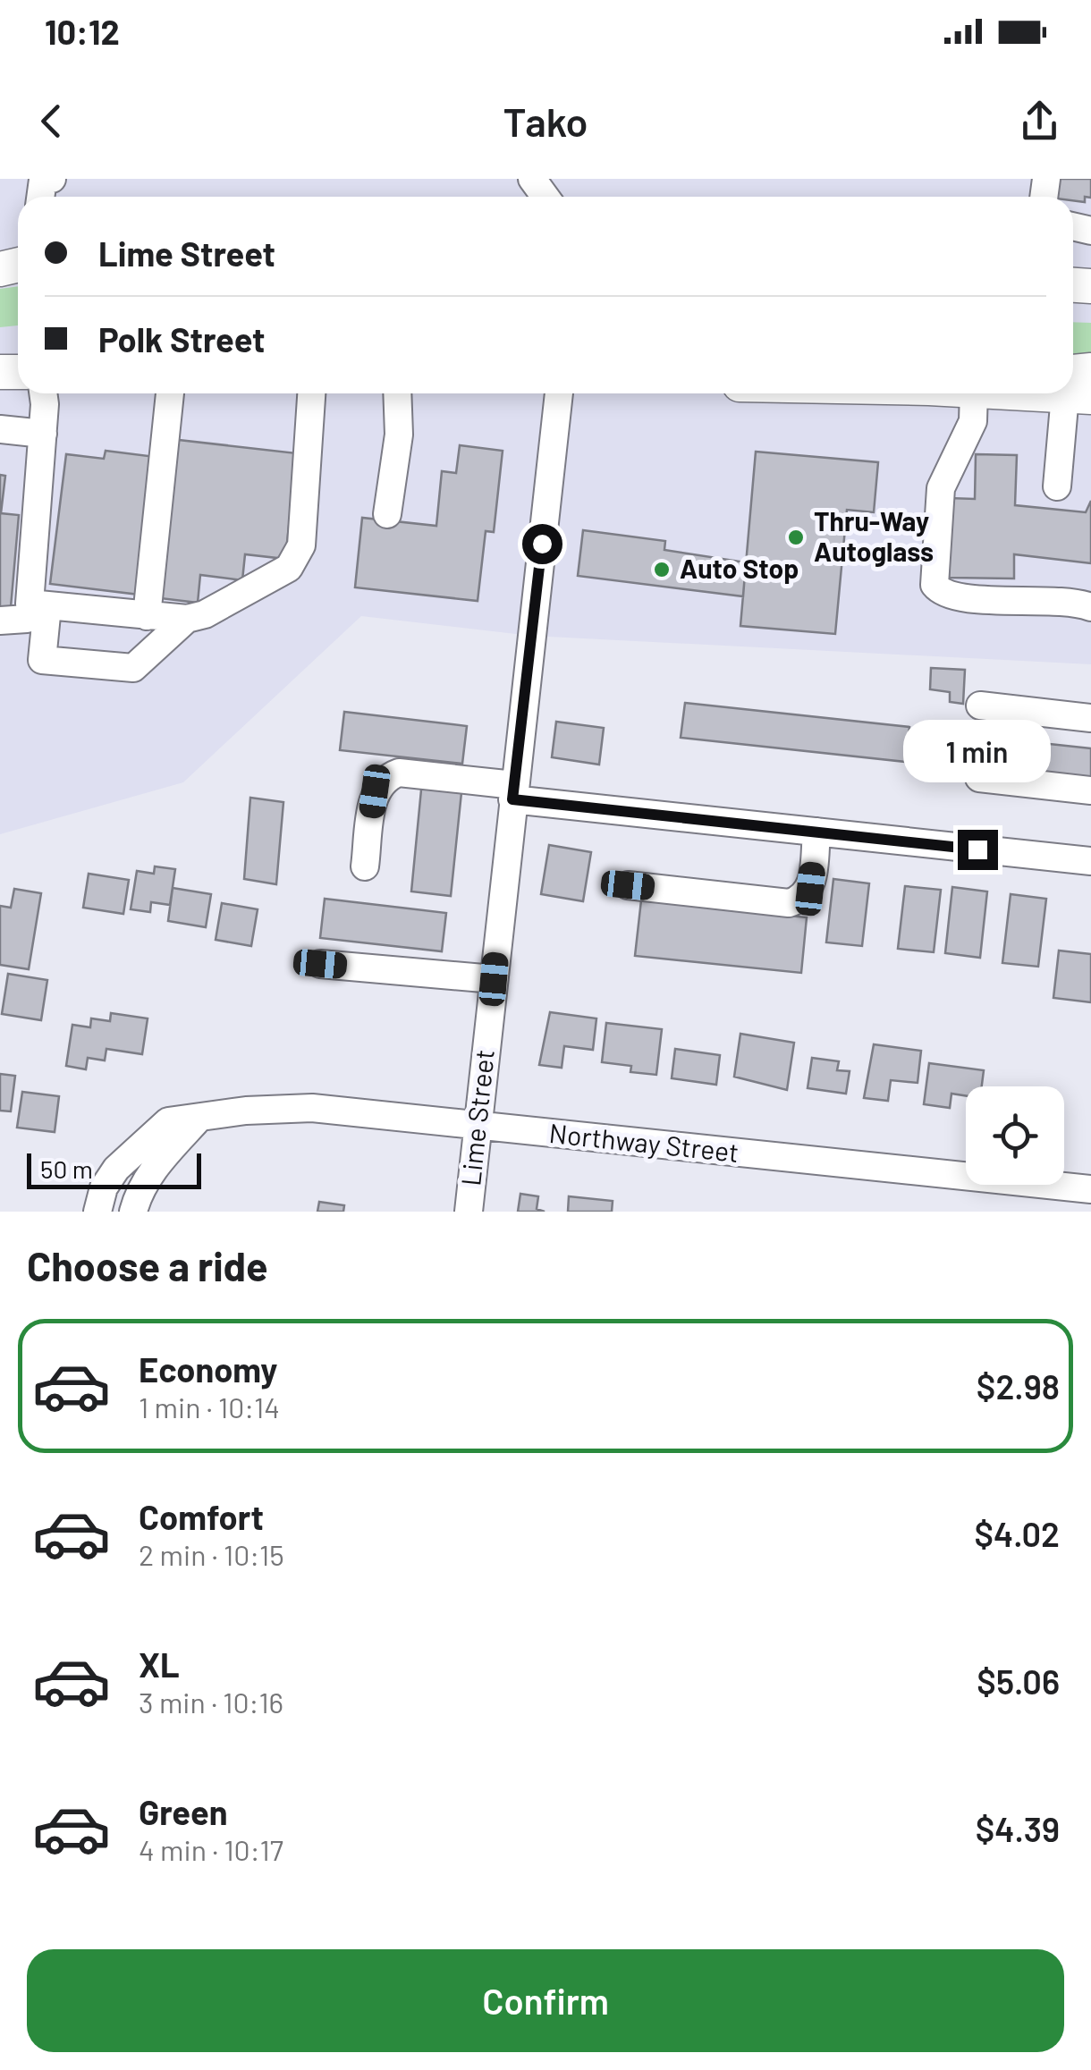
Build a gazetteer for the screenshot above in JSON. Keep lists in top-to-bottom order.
{
  "streets": {
    "street": ["Lime Street", "Northway Street"]
  },
  "crossings": [
    ["Lime Street", "Northway Street"]
  ],
  "places": ["Thru-Way Autoglass", "Auto Stop"],
  "scale_bar": "50 m",
  "page": {
    "status": "10:12",
    "header": "Tako",
    "banner": ["Lime Street", "Polk Street"],
    "bubble": "1 min",
    "scale": "50 m",
    "heading": "Choose a ride",
    "list": [
      {
        "name": "Economy",
        "note": "1 min · 10:14",
        "value": "$2.98"
      },
      {
        "name": "Comfort",
        "note": "2 min · 10:15",
        "value": "$4.02"
      },
      {
        "name": "XL",
        "note": "3 min · 10:16",
        "value": "$5.06"
      },
      {
        "name": "Green",
        "note": "4 min · 10:17",
        "value": "$4.39"
      }
    ],
    "buttons": "Confirm"
  }
}
